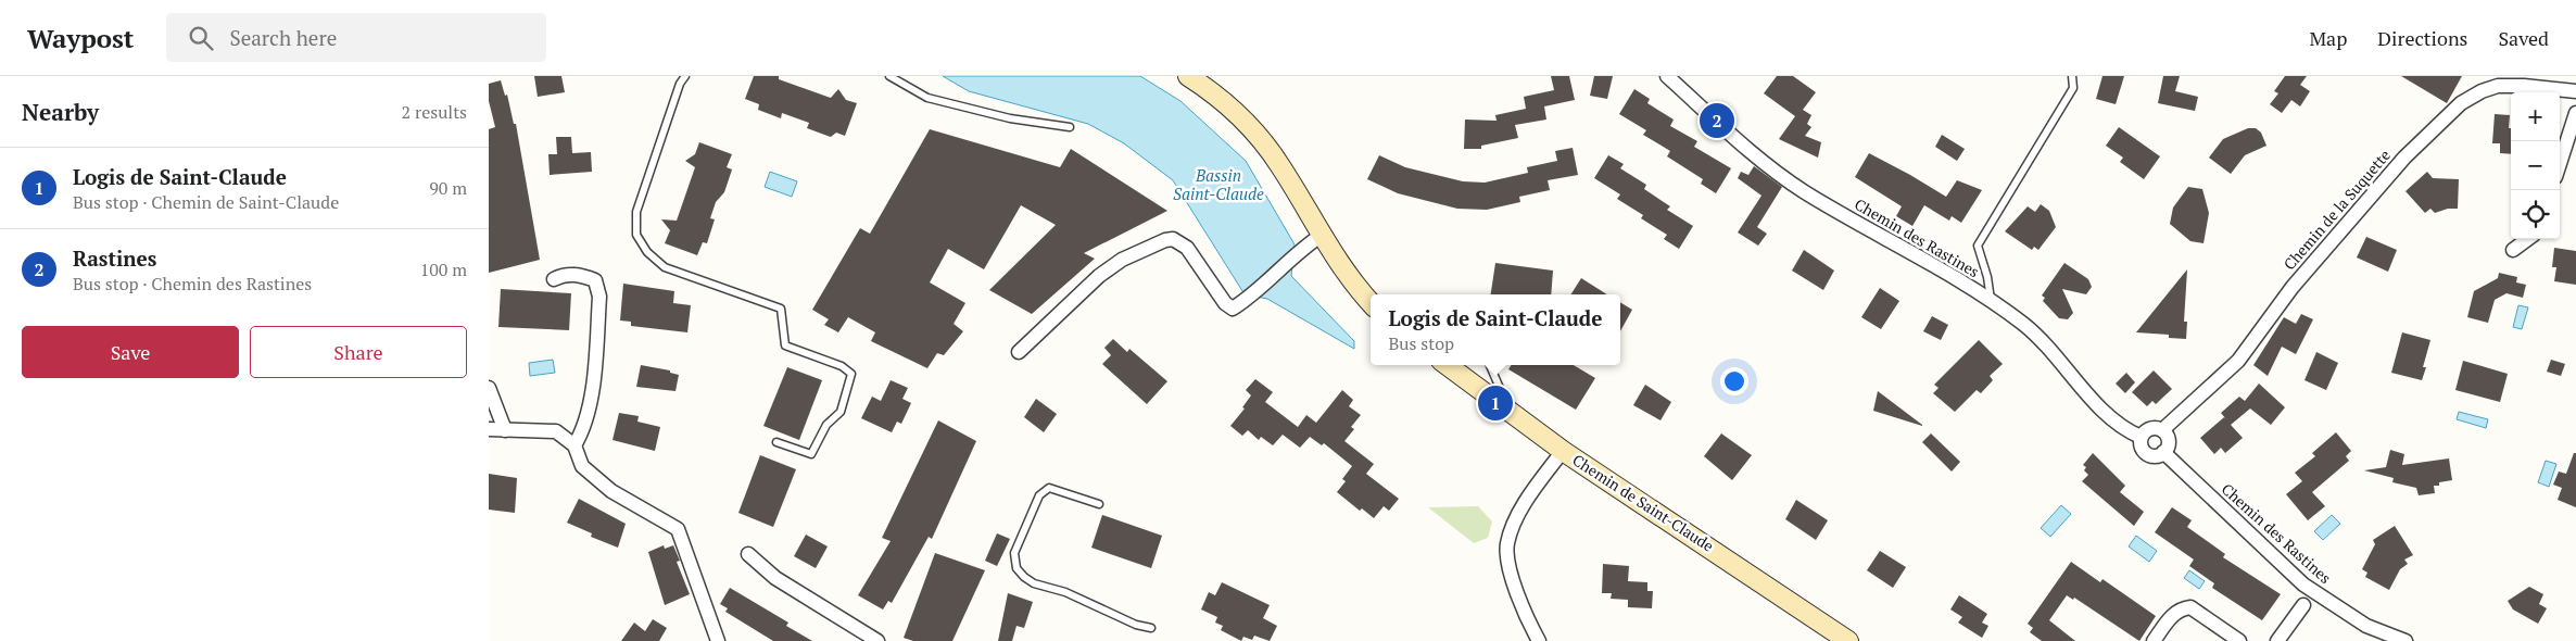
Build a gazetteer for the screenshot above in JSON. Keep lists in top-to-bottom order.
{
  "streets": {
    "street": ["Chemin de la Suquette", "Chemin des Rastines", "Chemin de Saint-Claude"]
  },
  "crossings": [
    ["Chemin de la Suquette", "Chemin des Rastines"]
  ],
  "water": ["Bassin Saint-Claude"],
  "page": {
    "header": "Waypost",
    "search": "Search here",
    "nav": ["Map", "Directions", "Saved"],
    "heading": ["Nearby", "2 results"],
    "map_buttons": ["+", "−"],
    "pins": ["2", "1"],
    "list": [
      {
        "mark": "1",
        "name": "Logis de Saint-Claude",
        "note": "Bus stop · Chemin de Saint-Claude",
        "value": "90 m"
      },
      {
        "mark": "2",
        "name": "Rastines",
        "note": "Bus stop · Chemin des Rastines",
        "value": "100 m"
      }
    ],
    "popup": ["Logis de Saint-Claude", "Bus stop"],
    "buttons": ["Save", "Share"]
  }
}
